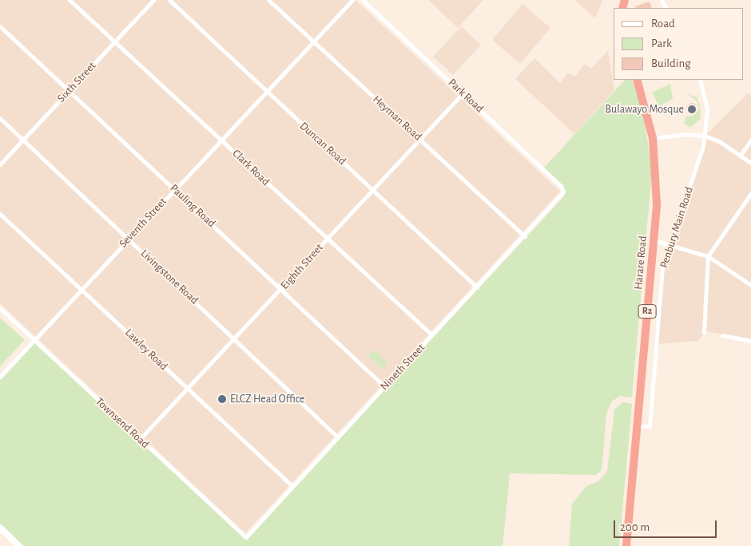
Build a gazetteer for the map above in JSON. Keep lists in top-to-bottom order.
{
  "streets": {
    "highway": ["Harare Road", "R2"],
    "street": [
      "Sixth Street",
      "Park Road",
      "Heyman Road",
      "Duncan Road",
      "Clark Road",
      "Pauling Road",
      "Seventh Street",
      "Penbury Main Road",
      "Eighth Street",
      "Livingstone Road",
      "Lawley Road",
      "Nineth Street",
      "Townsend Road"
    ]
  },
  "crossings": [
    ["Sixth Street", "Clark Road"],
    ["Sixth Street", "Pauling Road"],
    ["Sixth Street", "Livingstone Road"],
    ["Park Road", "Eighth Street"],
    ["Park Road", "Nineth Street"],
    ["Heyman Road", "Seventh Street"],
    ["Heyman Road", "Eighth Street"],
    ["Heyman Road", "Nineth Street"],
    ["Duncan Road", "Seventh Street"],
    ["Duncan Road", "Eighth Street"],
    ["Duncan Road", "Nineth Street"],
    ["Clark Road", "Seventh Street"],
    ["Clark Road", "Eighth Street"],
    ["Clark Road", "Nineth Street"],
    ["Pauling Road", "Seventh Street"],
    ["Pauling Road", "Eighth Street"],
    ["Pauling Road", "Nineth Street"],
    ["Seventh Street", "Livingstone Road"],
    ["Seventh Street", "Lawley Road"],
    ["Seventh Street", "Townsend Road"],
    ["Penbury Main Road", "Harare Road"],
    ["Eighth Street", "Livingstone Road"],
    ["Eighth Street", "Lawley Road"],
    ["Eighth Street", "Townsend Road"],
    ["Livingstone Road", "Nineth Street"],
    ["Lawley Road", "Nineth Street"],
    ["Nineth Street", "Townsend Road"]
  ],
  "places": ["Bulawayo Mosque", "ELCZ Head Office"],
  "legend": ["Road", "Park", "Building"],
  "scale_bar": "200 m"
}
